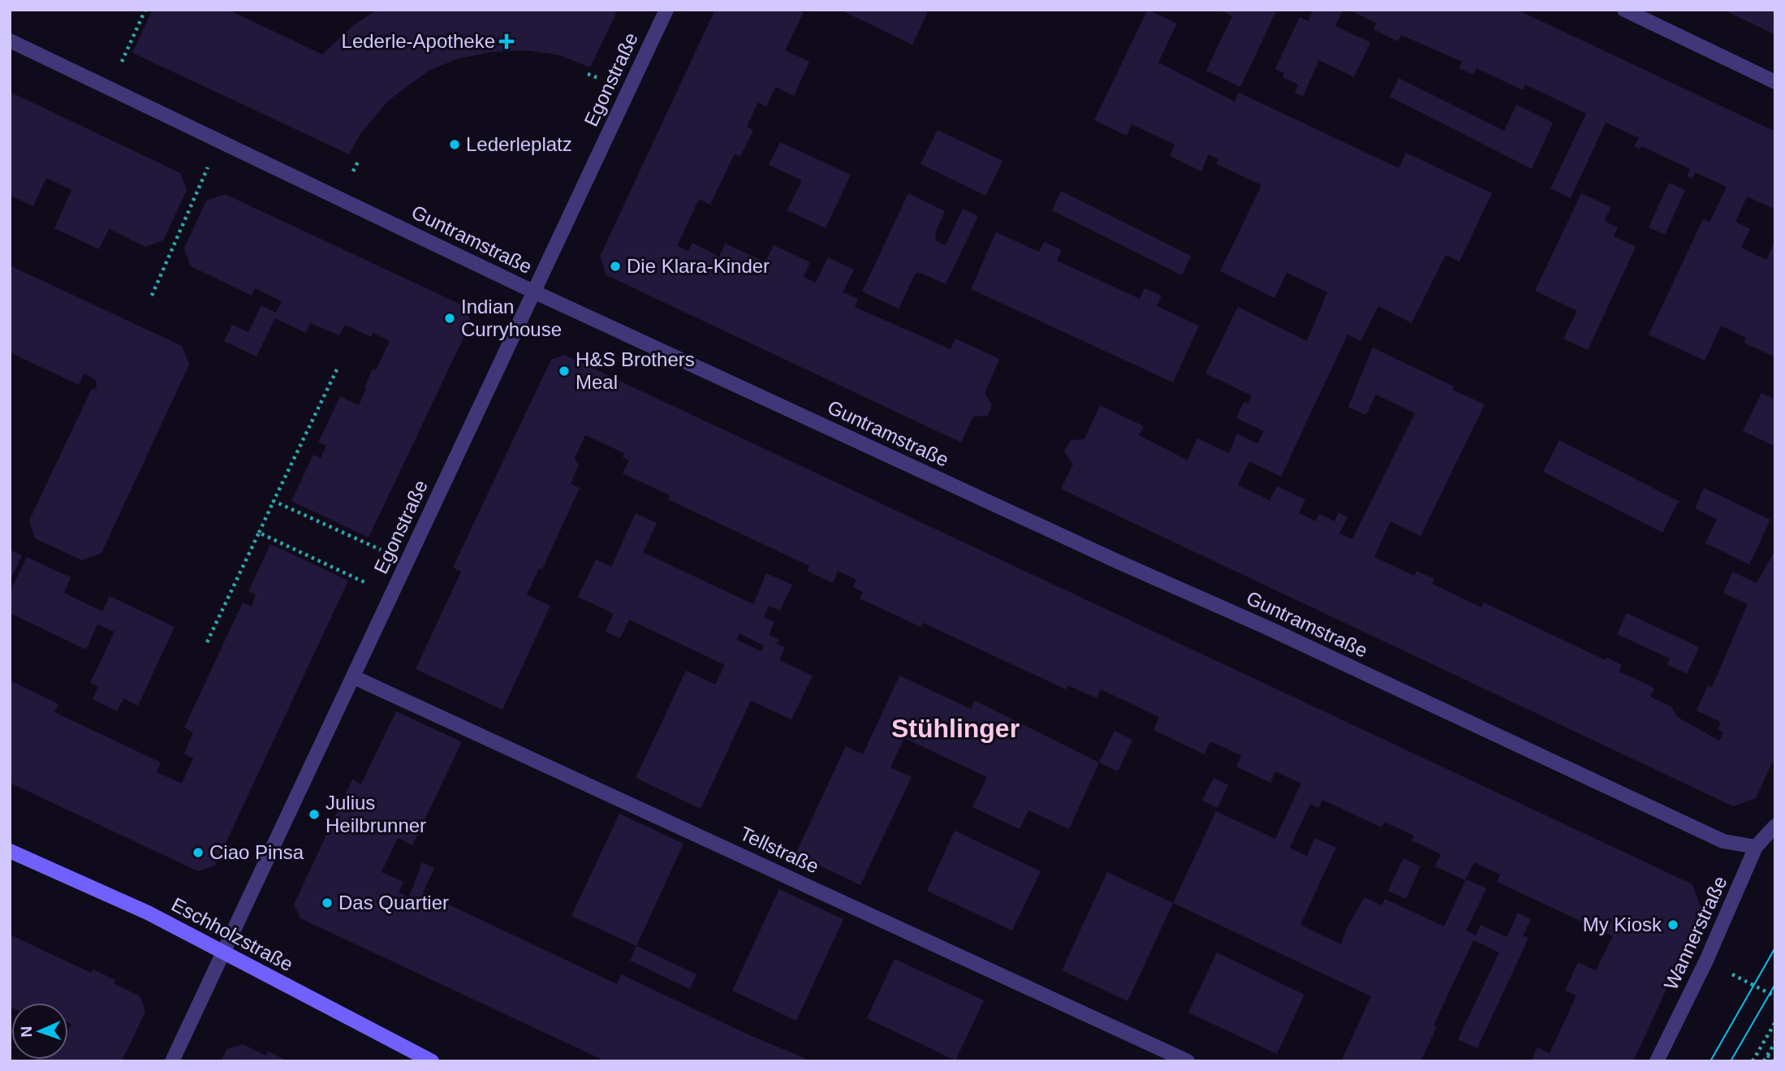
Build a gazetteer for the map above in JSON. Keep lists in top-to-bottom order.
{
  "streets": {
    "main road": ["Eschholzstraße"],
    "street": [
      "Egonstraße",
      "Guntramstraße",
      "Tellstraße",
      "Wannerstraße"
    ]
  },
  "crossings": [
    ["Egonstraße", "Guntramstraße"],
    ["Egonstraße", "Tellstraße"],
    ["Egonstraße", "Eschholzstraße"],
    ["Guntramstraße", "Wannerstraße"]
  ],
  "districts": ["Stühlinger"],
  "places": {
    "health": ["Lederle-Apotheke"],
    "other": [
      "Lederleplatz",
      "Die Klara-Kinder",
      "Indian Curryhouse",
      "H&S Brothers Meal",
      "Julius Heilbrunner",
      "Ciao Pinsa",
      "Das Quartier",
      "My Kiosk"
    ]
  },
  "north": "left"
}
